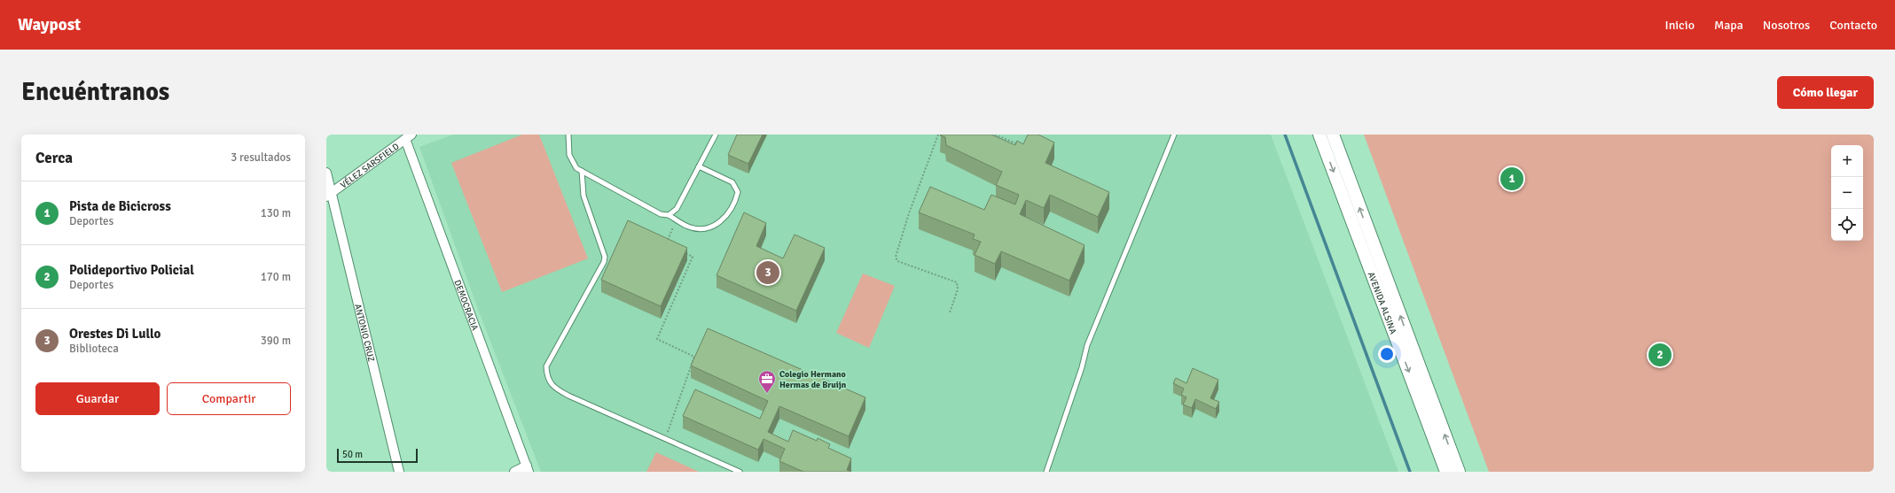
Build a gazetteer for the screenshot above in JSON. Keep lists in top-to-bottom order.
{
  "streets": {
    "main road": ["AVENIDA ALSINA"],
    "street": ["VÉLEZ SARSFIELD", "DEMOCRACIA", "ANTONIO CRUZ"]
  },
  "crossings": [
    ["VÉLEZ SARSFIELD", "DEMOCRACIA"],
    ["VÉLEZ SARSFIELD", "ANTONIO CRUZ"]
  ],
  "places": {
    "office": ["Colegio Hermano Hermas de Bruijn"]
  },
  "scale_bar": "50 m",
  "page": {
    "header": "Waypost",
    "nav": [
      "Inicio",
      "Mapa",
      "Nosotros",
      "Contacto"
    ],
    "buttons": [
      "Cómo llegar",
      ["Guardar", "Compartir"]
    ],
    "title": "Encuéntranos",
    "heading": ["Cerca", "3 resultados"],
    "map_buttons": ["+", "−"],
    "pins": ["1", "3", "2"],
    "list": [
      {
        "mark": "1",
        "name": "Pista de Bicicross",
        "note": "Deportes",
        "value": "130 m"
      },
      {
        "mark": "2",
        "name": "Polideportivo Policial",
        "note": "Deportes",
        "value": "170 m"
      },
      {
        "mark": "3",
        "name": "Orestes Di Lullo",
        "note": "Biblioteca",
        "value": "390 m"
      }
    ],
    "scale": "50 m"
  }
}
